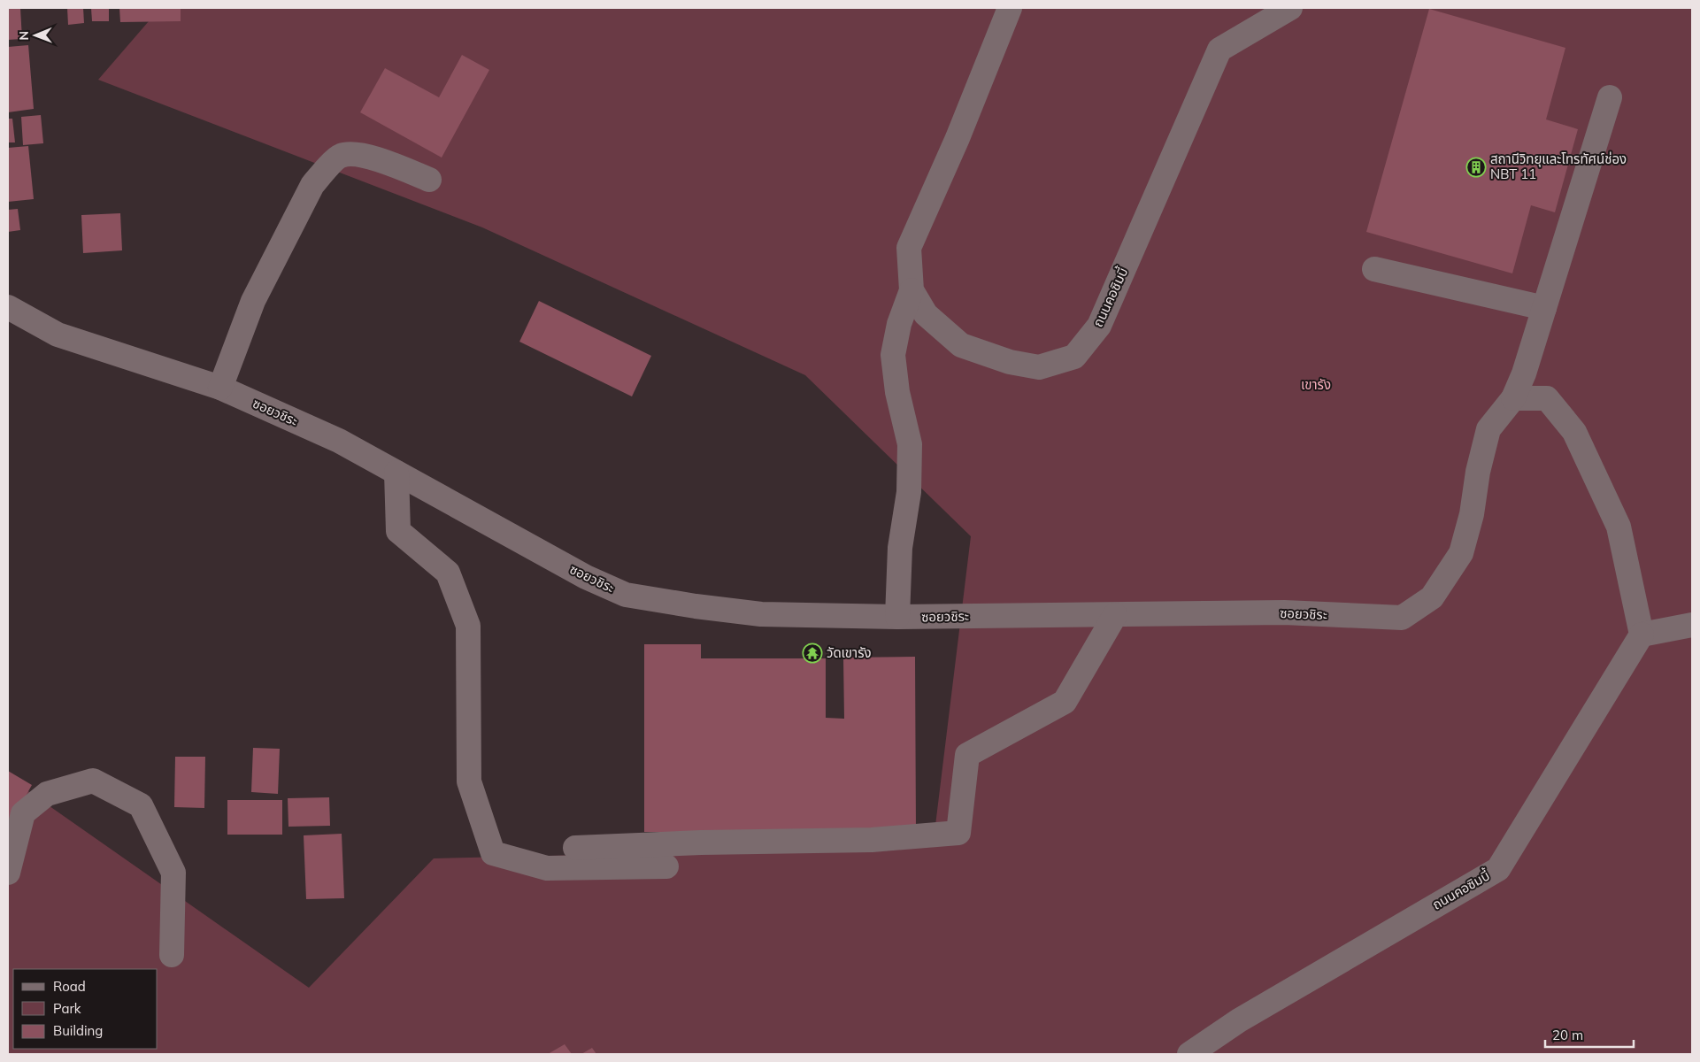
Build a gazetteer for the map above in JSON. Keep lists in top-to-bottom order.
{
  "streets": {
    "street": ["ถนนคอซิมบี้", "ซอยวชิระ"]
  },
  "parks": ["เขารัง"],
  "places": {
    "building": ["สถานีวิทยุและโทรทัศน์ช่อง NBT 11"],
    "temple": ["วัดเขารัง"]
  },
  "legend": ["Road", "Park", "Building"],
  "scale_bar": "20 m",
  "north": "left"
}
